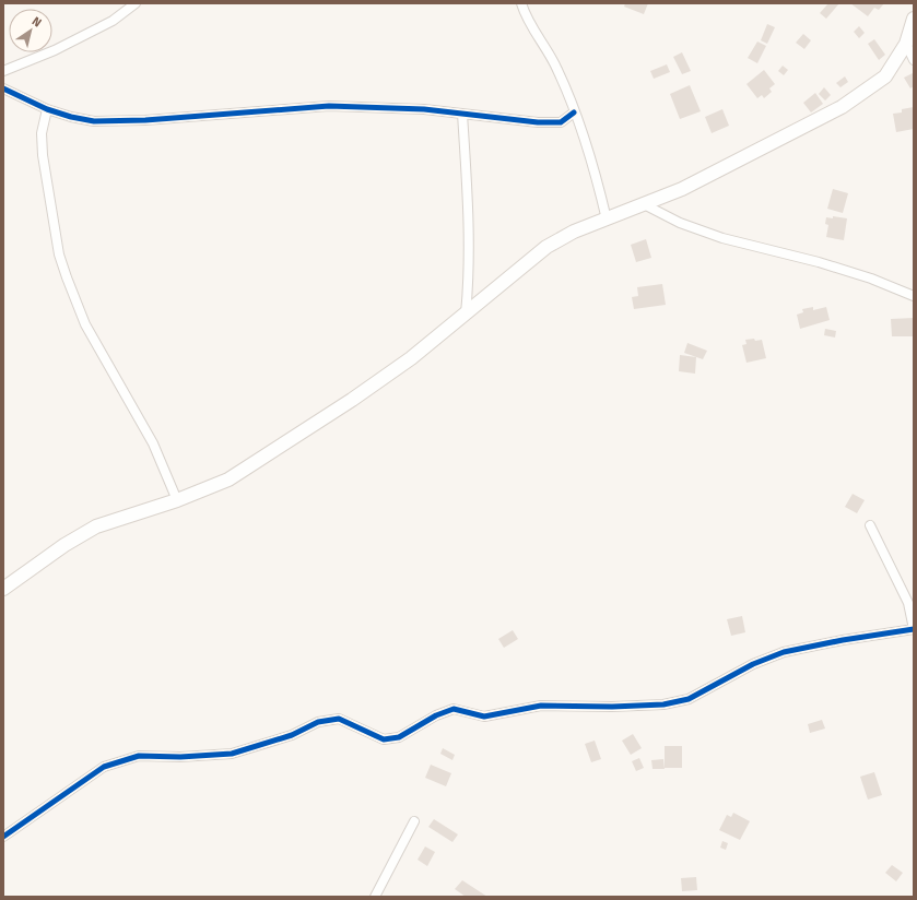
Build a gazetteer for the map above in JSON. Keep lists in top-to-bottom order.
{
  "north": "top right"
}
